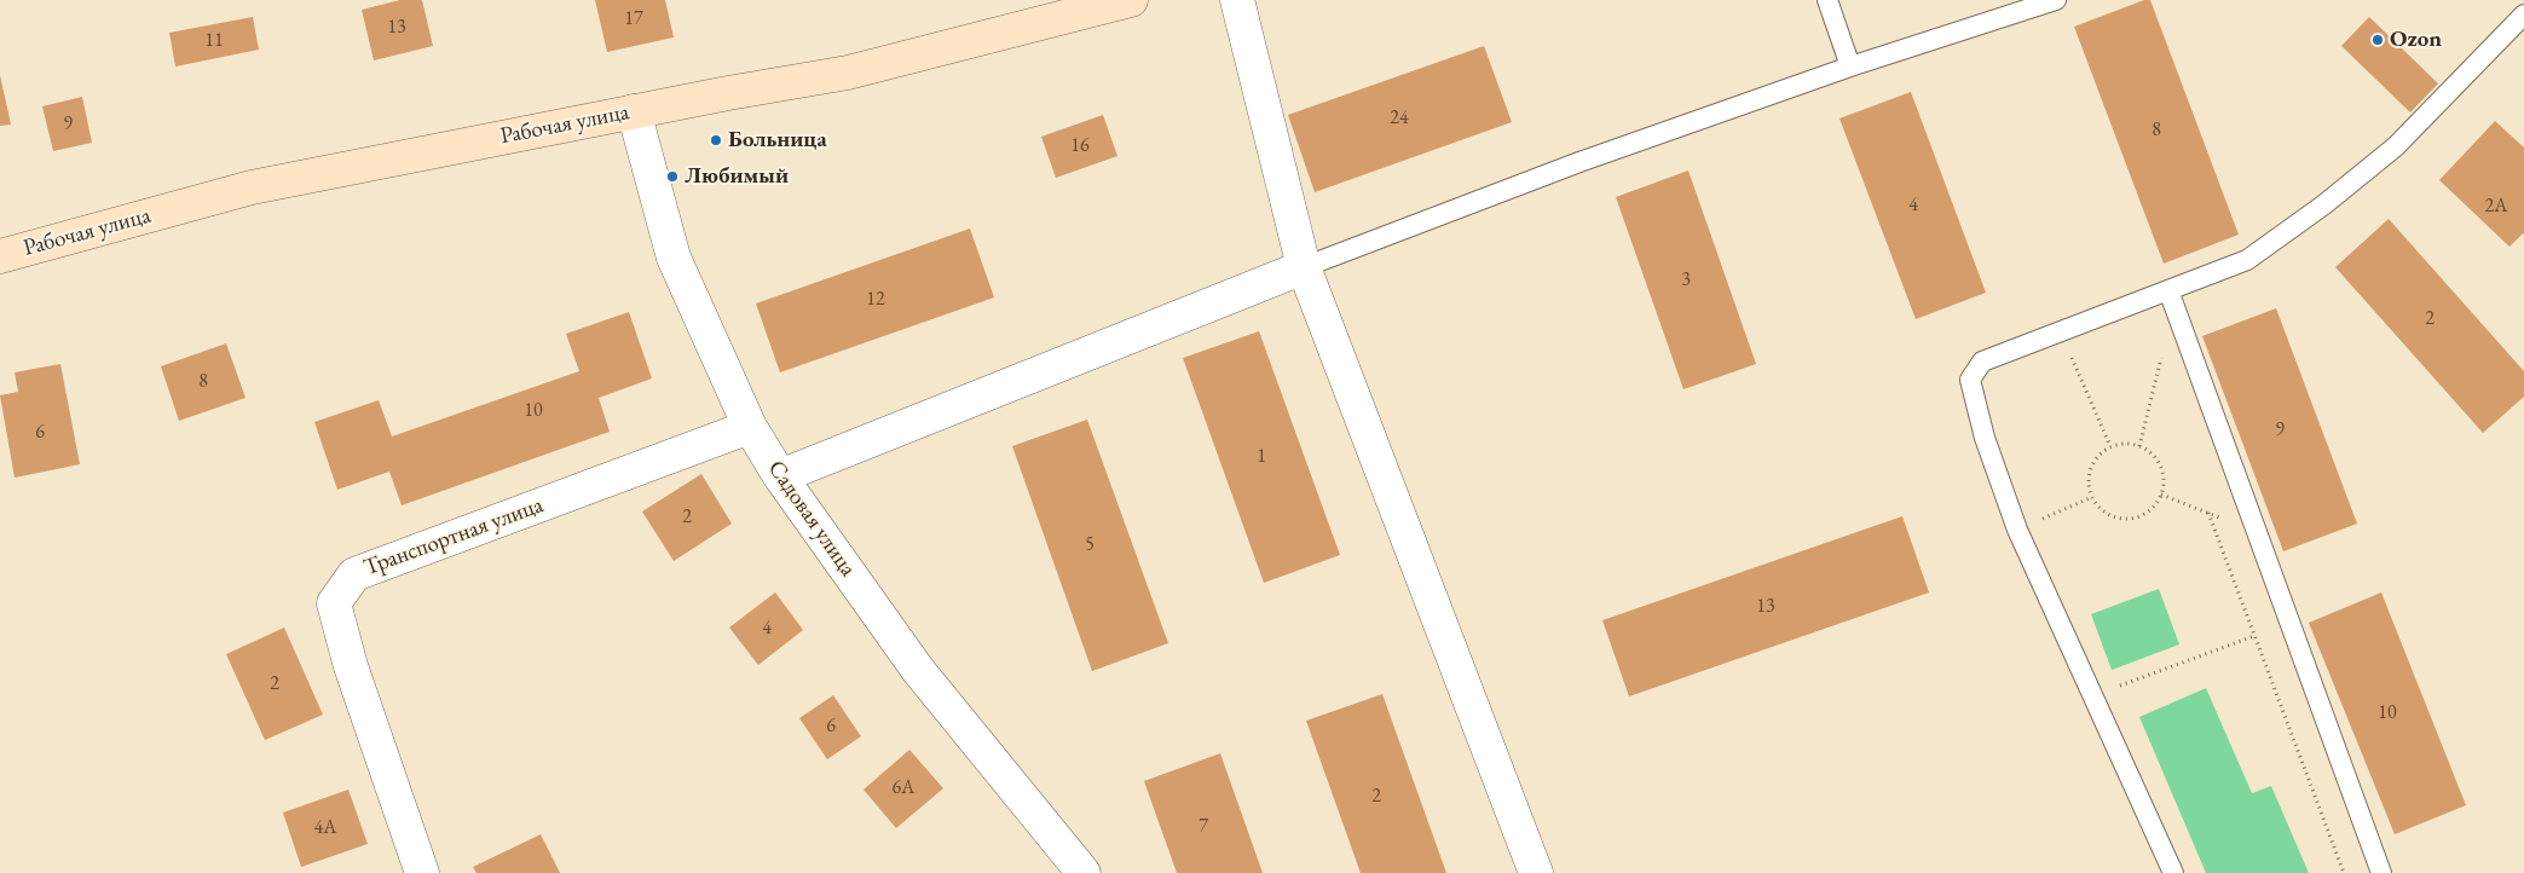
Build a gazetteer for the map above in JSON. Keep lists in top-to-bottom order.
{
  "streets": {
    "main road": ["Рабочая улица"],
    "street": ["Садовая улица", "Транспортная улица"]
  },
  "crossings": [
    ["Рабочая улица", "Садовая улица"],
    ["Садовая улица", "Транспортная улица"]
  ],
  "places": ["Ozon", "Больница", "Любимый"],
  "house_numbers": [
    "17",
    "13",
    "11",
    "24",
    "9",
    "8",
    "16",
    "4",
    "2А",
    "3",
    "12",
    "2",
    "8",
    "10",
    "9",
    "6",
    "1",
    "2",
    "5",
    "13",
    "4",
    "2",
    "10",
    "6",
    "6А",
    "2",
    "7",
    "4А"
  ]
}
